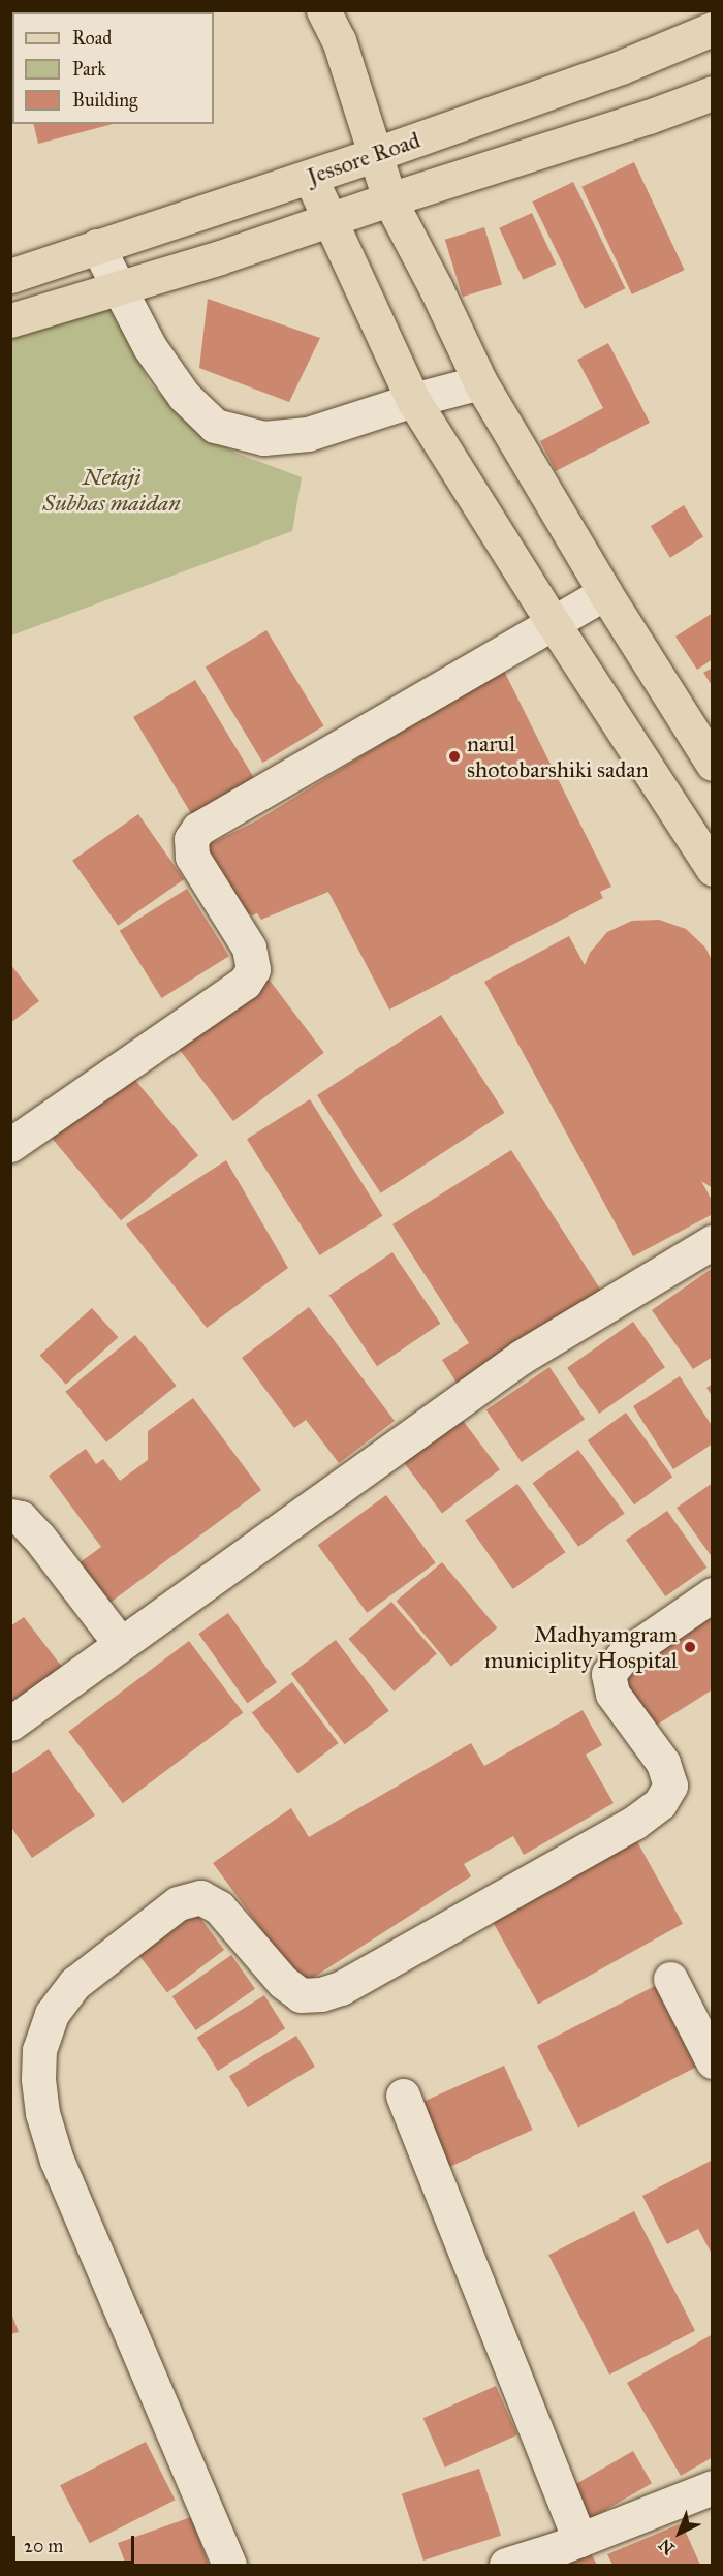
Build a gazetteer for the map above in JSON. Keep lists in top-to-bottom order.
{
  "streets": {
    "main road": ["Jessore Road"]
  },
  "parks": ["Netaji Subhas maidan"],
  "places": ["narul shotobarshiki sadan", "Madhyamgram municiplity Hospital"],
  "legend": ["Road", "Park", "Building"],
  "scale_bar": "20 m",
  "north": "bottom left"
}
